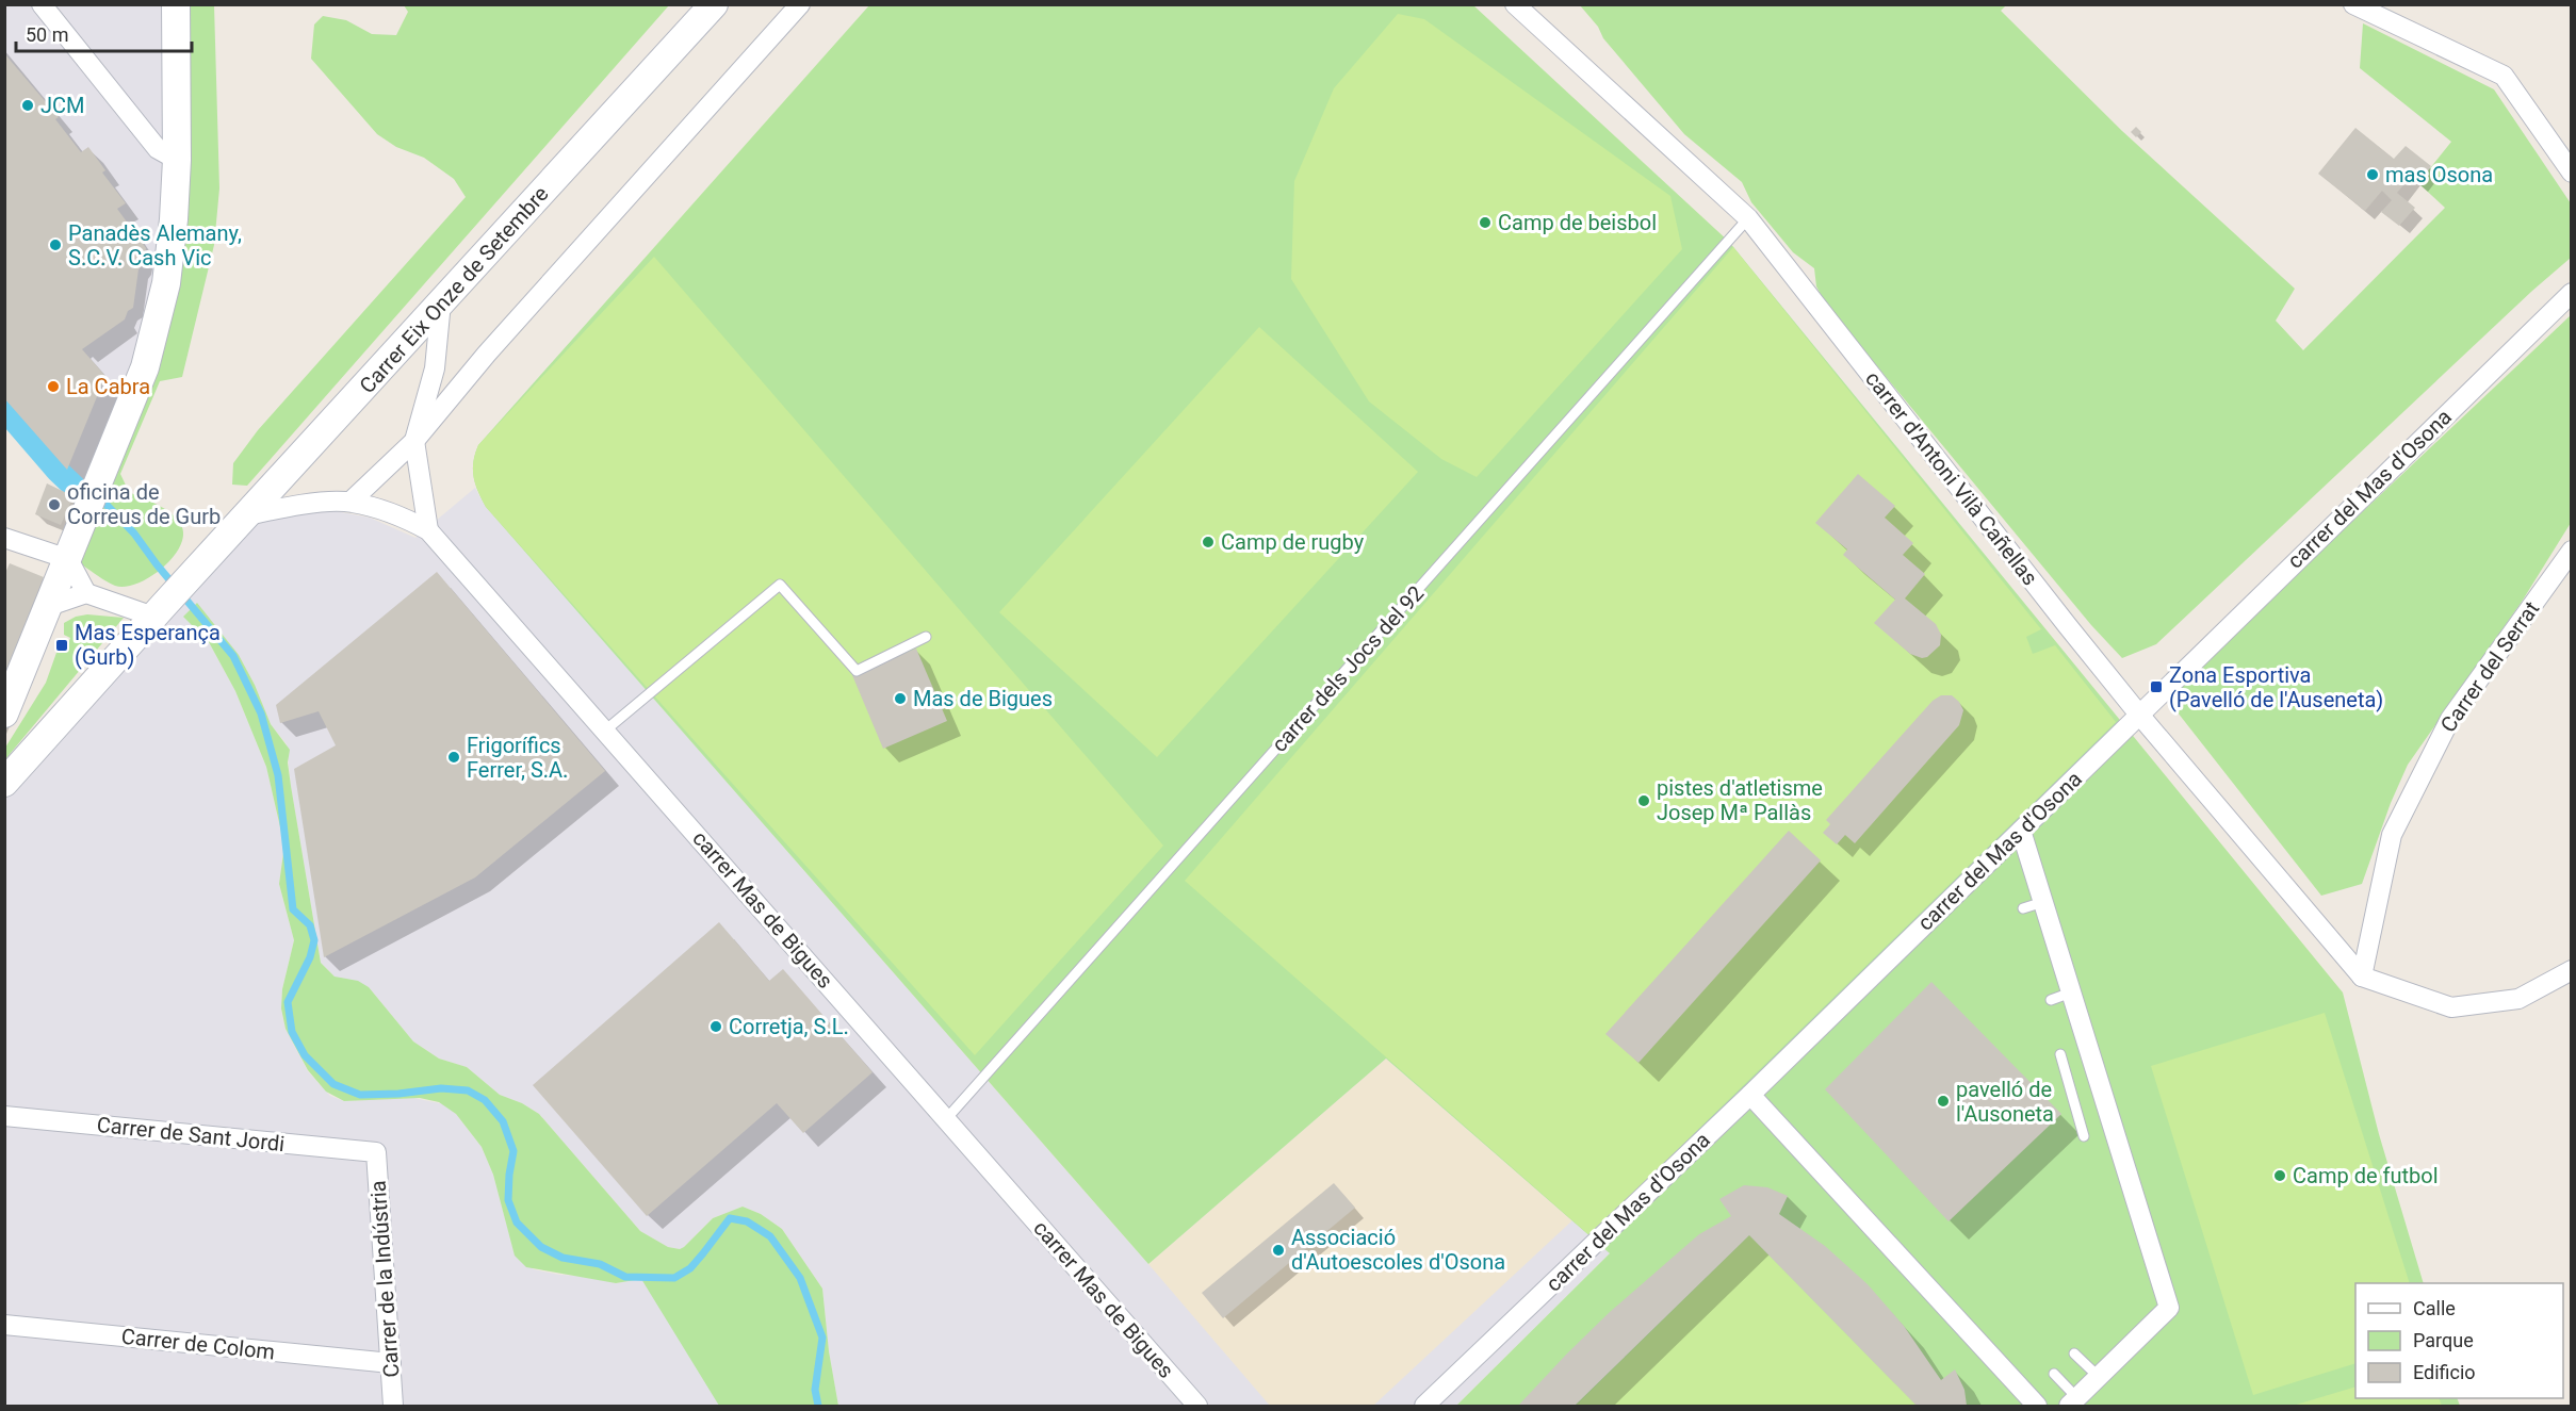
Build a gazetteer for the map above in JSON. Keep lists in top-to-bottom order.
{
  "streets": {
    "street": [
      "Carrer Eix Onze de Setembre",
      "carrer d'Antoni Vilà Cañellas",
      "carrer del Mas d'Osona",
      "Carrer del Serrat",
      "carrer Mas de Bigues",
      "Carrer de Sant Jordi",
      "Carrer de la Indústria",
      "Carrer de Colom"
    ],
    "lane": ["carrer dels Jocs del 92"]
  },
  "crossings": [
    ["Carrer Eix Onze de Setembre", "carrer Mas de Bigues"],
    ["carrer d'Antoni Vilà Cañellas", "carrer del Mas d'Osona"],
    ["carrer d'Antoni Vilà Cañellas", "Carrer del Serrat"],
    ["carrer d'Antoni Vilà Cañellas", "carrer dels Jocs del 92"],
    ["carrer dels Jocs del 92", "carrer Mas de Bigues"],
    ["Carrer de Sant Jordi", "Carrer de la Indústria"],
    ["Carrer de la Indústria", "Carrer de Colom"]
  ],
  "places": {
    "other": [
      "JCM",
      "mas Osona",
      "Camp de beisbol",
      "Panadès Alemany, S.C.V. Cash Vic",
      "La Cabra",
      "oficina de Correus de Gurb",
      "Camp de rugby",
      "Mas de Bigues",
      "Frigorífics Ferrer, S.A.",
      "pistes d'atletisme Josep Mª Pallàs",
      "Corretja, S.L.",
      "pavelló de l'Ausoneta",
      "Camp de futbol",
      "Associació d'Autoescoles d'Osona"
    ],
    "transit": ["Mas Esperança (Gurb)", "Zona Esportiva (Pavelló de l'Auseneta)"]
  },
  "legend": ["Calle", "Parque", "Edificio"],
  "scale_bar": "50 m"
}
